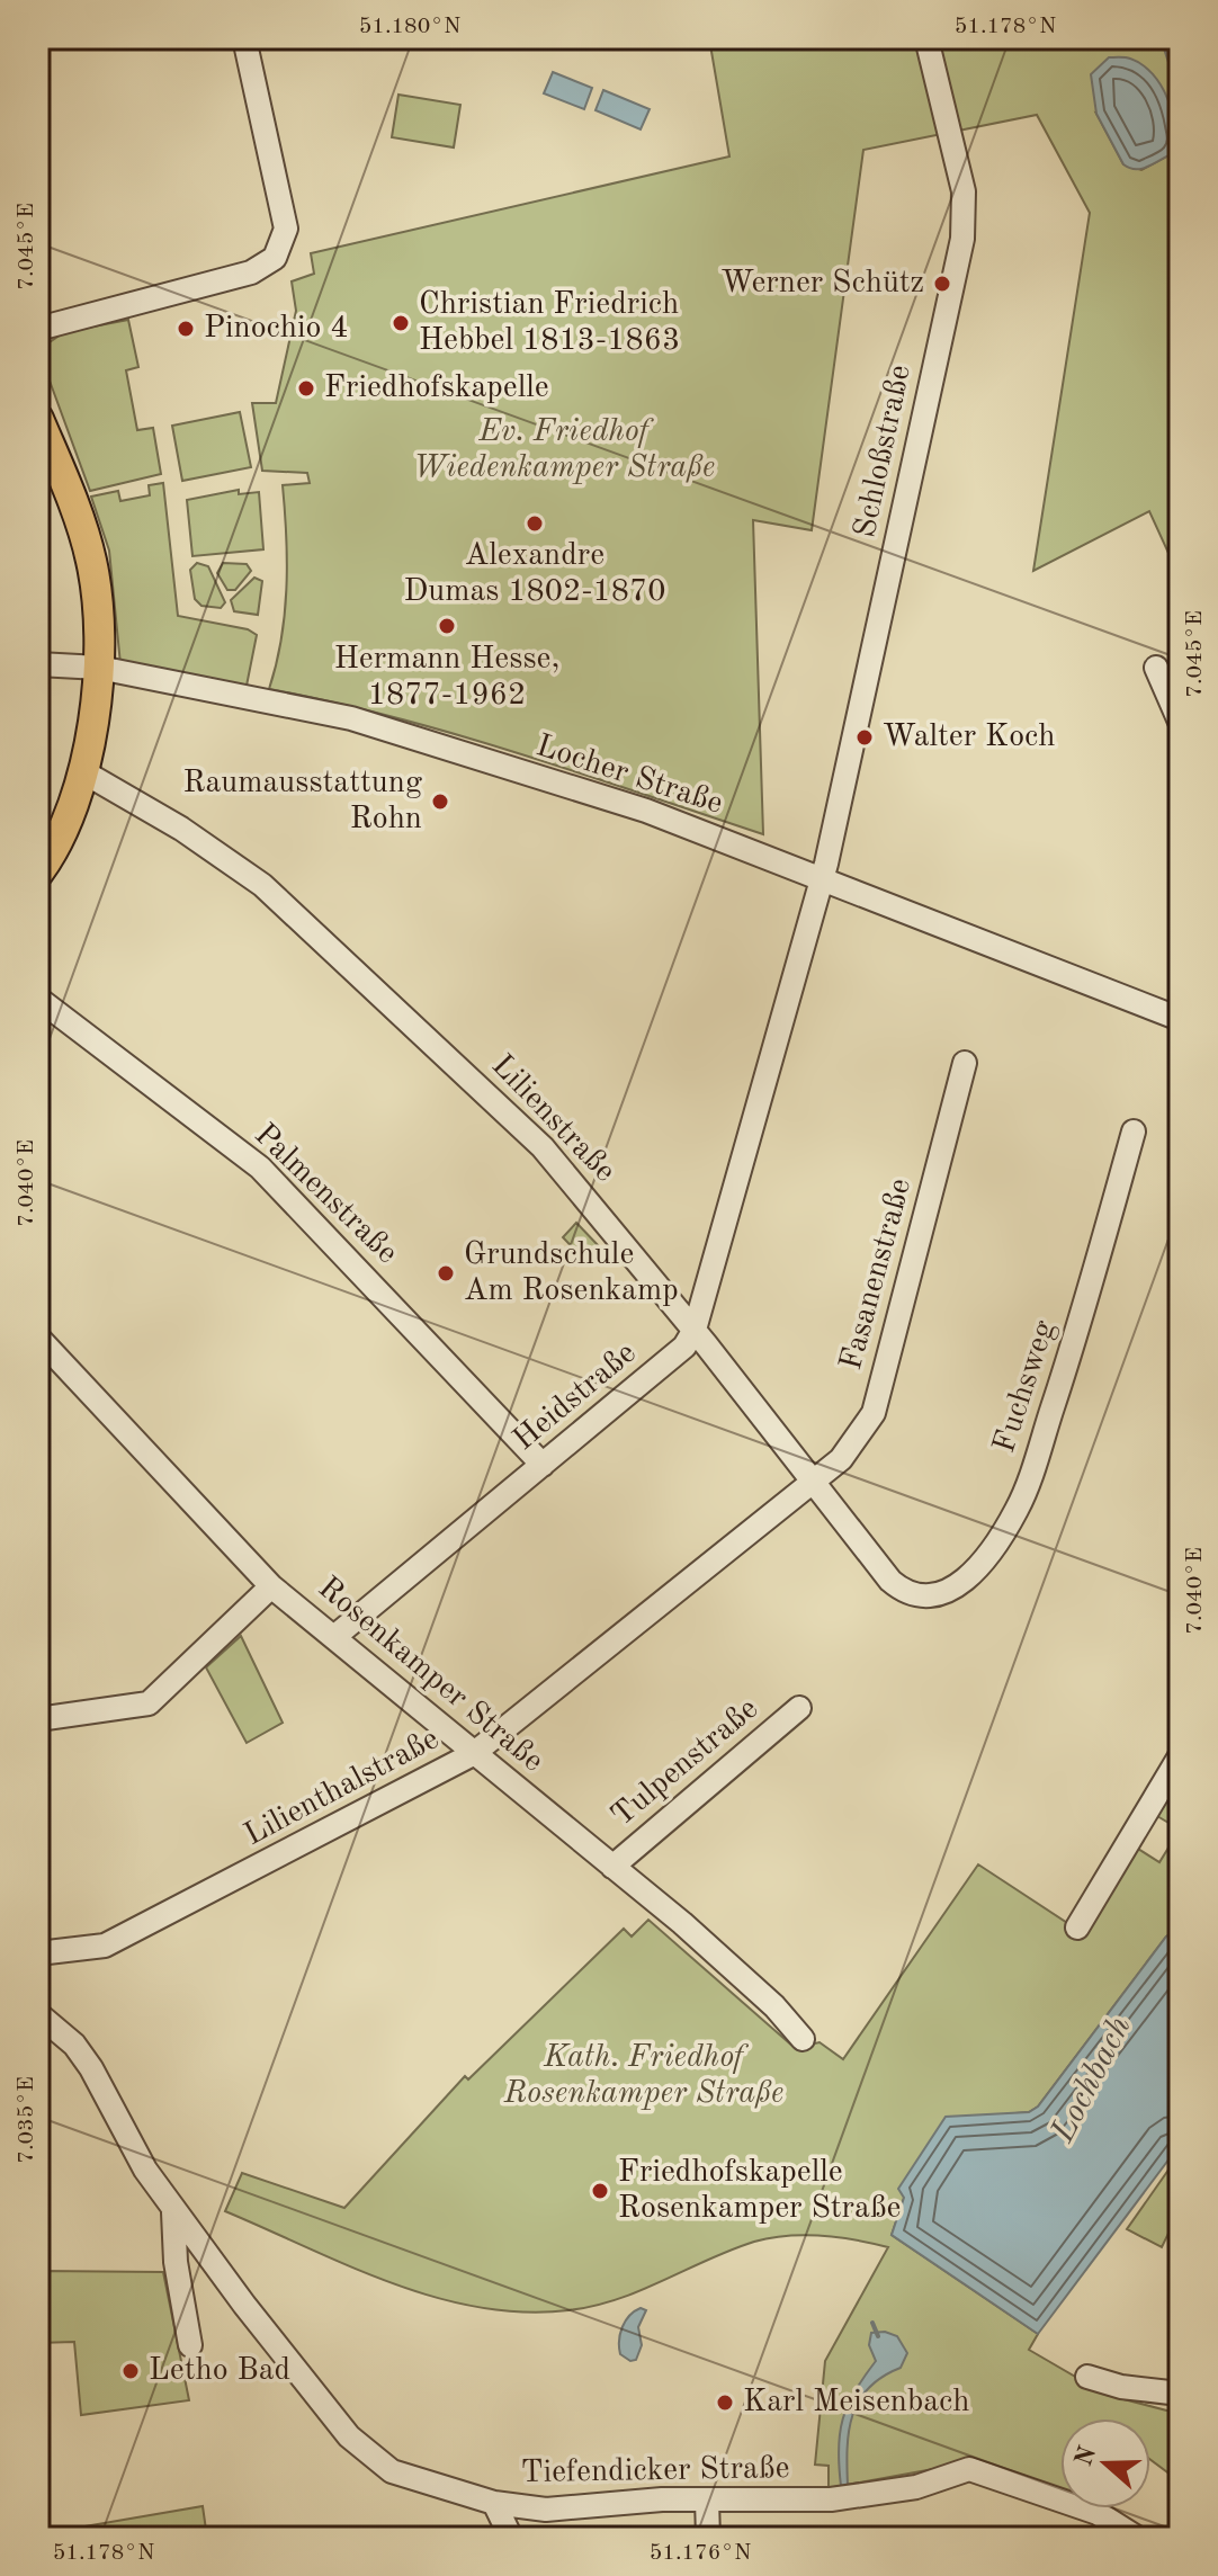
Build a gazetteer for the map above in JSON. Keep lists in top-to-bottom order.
{
  "streets": {
    "street": [
      "Schloßstraße",
      "Locher Straße",
      "Lilienstraße",
      "Palmenstraße",
      "Fasanenstraße",
      "Fuchsweg",
      "Heidstraße",
      "Rosenkamper Straße",
      "Tulpenstraße",
      "Lilienthalstraße",
      "Tiefendicker Straße"
    ]
  },
  "crossings": [
    ["Schloßstraße", "Locher Straße"],
    ["Schloßstraße", "Heidstraße"],
    ["Locher Straße", "Heidstraße"],
    ["Lilienstraße", "Fasanenstraße"],
    ["Lilienstraße", "Fuchsweg"],
    ["Lilienstraße", "Heidstraße"],
    ["Lilienstraße", "Lilienthalstraße"],
    ["Palmenstraße", "Heidstraße"],
    ["Fasanenstraße", "Lilienthalstraße"],
    ["Heidstraße", "Rosenkamper Straße"],
    ["Rosenkamper Straße", "Tulpenstraße"],
    ["Rosenkamper Straße", "Lilienthalstraße"]
  ],
  "water": ["Lochbach"],
  "parks": ["Ev. Friedhof Wiedenkamper Straße", "Kath. Friedhof Rosenkamper Straße"],
  "places": [
    "Werner Schütz",
    "Christian Friedrich Hebbel 1813-1863",
    "Pinochio 4",
    "Friedhofskapelle",
    "Alexandre Dumas 1802-1870",
    "Hermann Hesse, 1877-1962",
    "Walter Koch",
    "Raumausstattung Rohn",
    "Grundschule Am Rosenkamp",
    "Friedhofskapelle Rosenkamper Straße",
    "Letho Bad",
    "Karl Meisenbach"
  ],
  "north": "left",
  "coordinates": [
    "51.180°N",
    "51.178°N",
    "7.045°E",
    "7.040°E",
    "7.035°E",
    "51.176°N"
  ]
}
